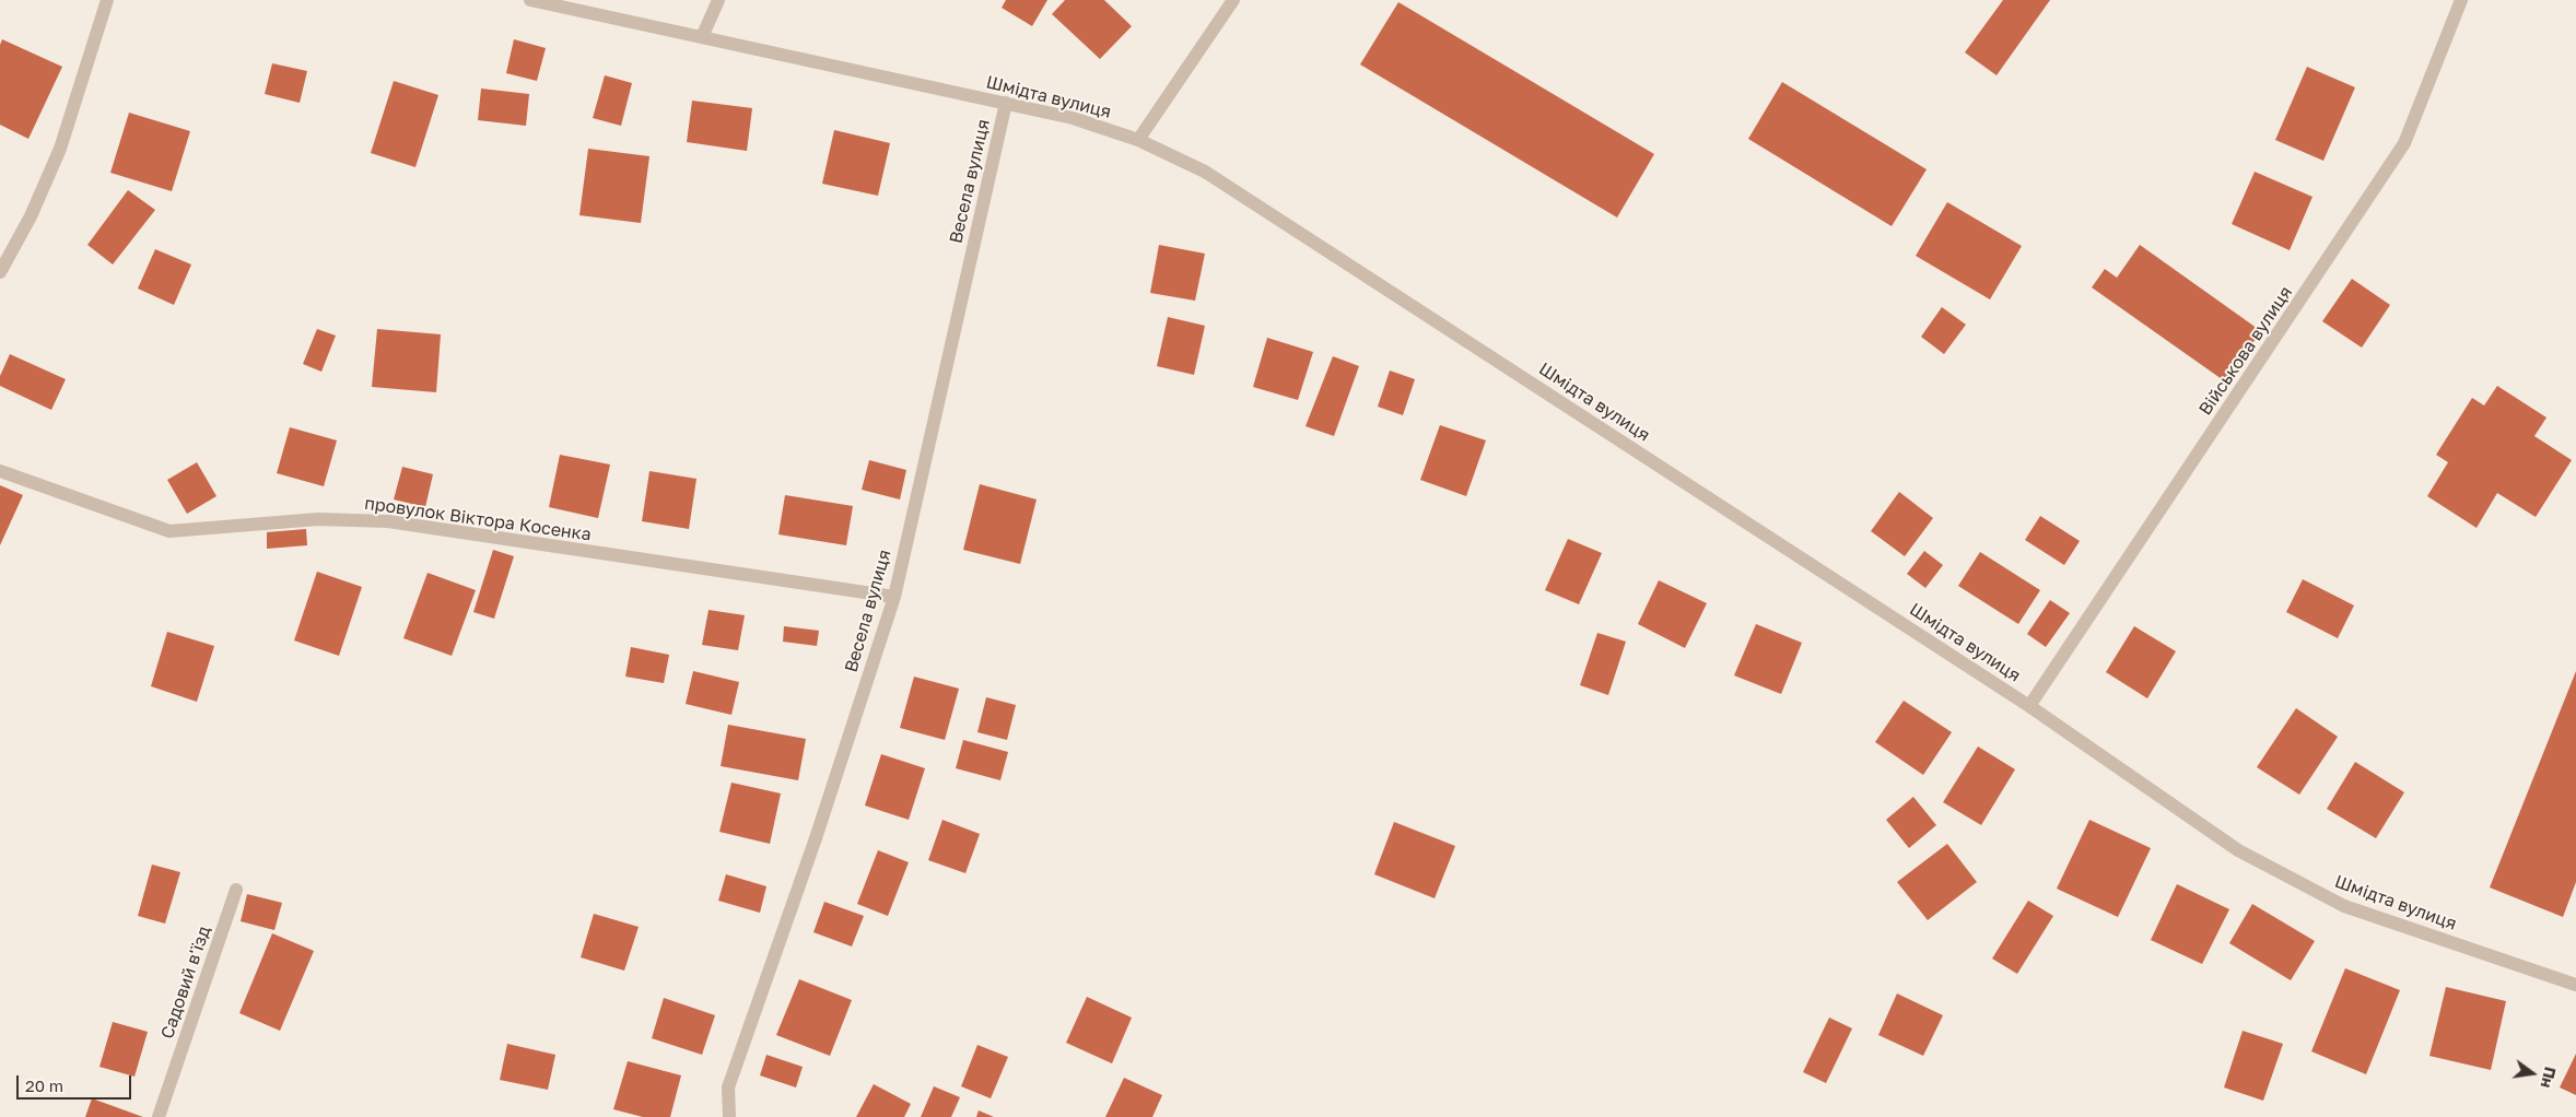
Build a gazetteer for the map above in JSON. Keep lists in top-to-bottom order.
{
  "streets": {
    "street": [
      "Шмідта вулиця",
      "Весела вулиця",
      "Військова вулиця",
      "провулок Віктора Косенка",
      "Садовий в'їзд"
    ]
  },
  "crossings": [
    ["Шмідта вулиця", "Весела вулиця"],
    ["Шмідта вулиця", "Військова вулиця"],
    ["Весела вулиця", "провулок Віктора Косенка"]
  ],
  "scale_bar": "20 m",
  "north": "right"
}
